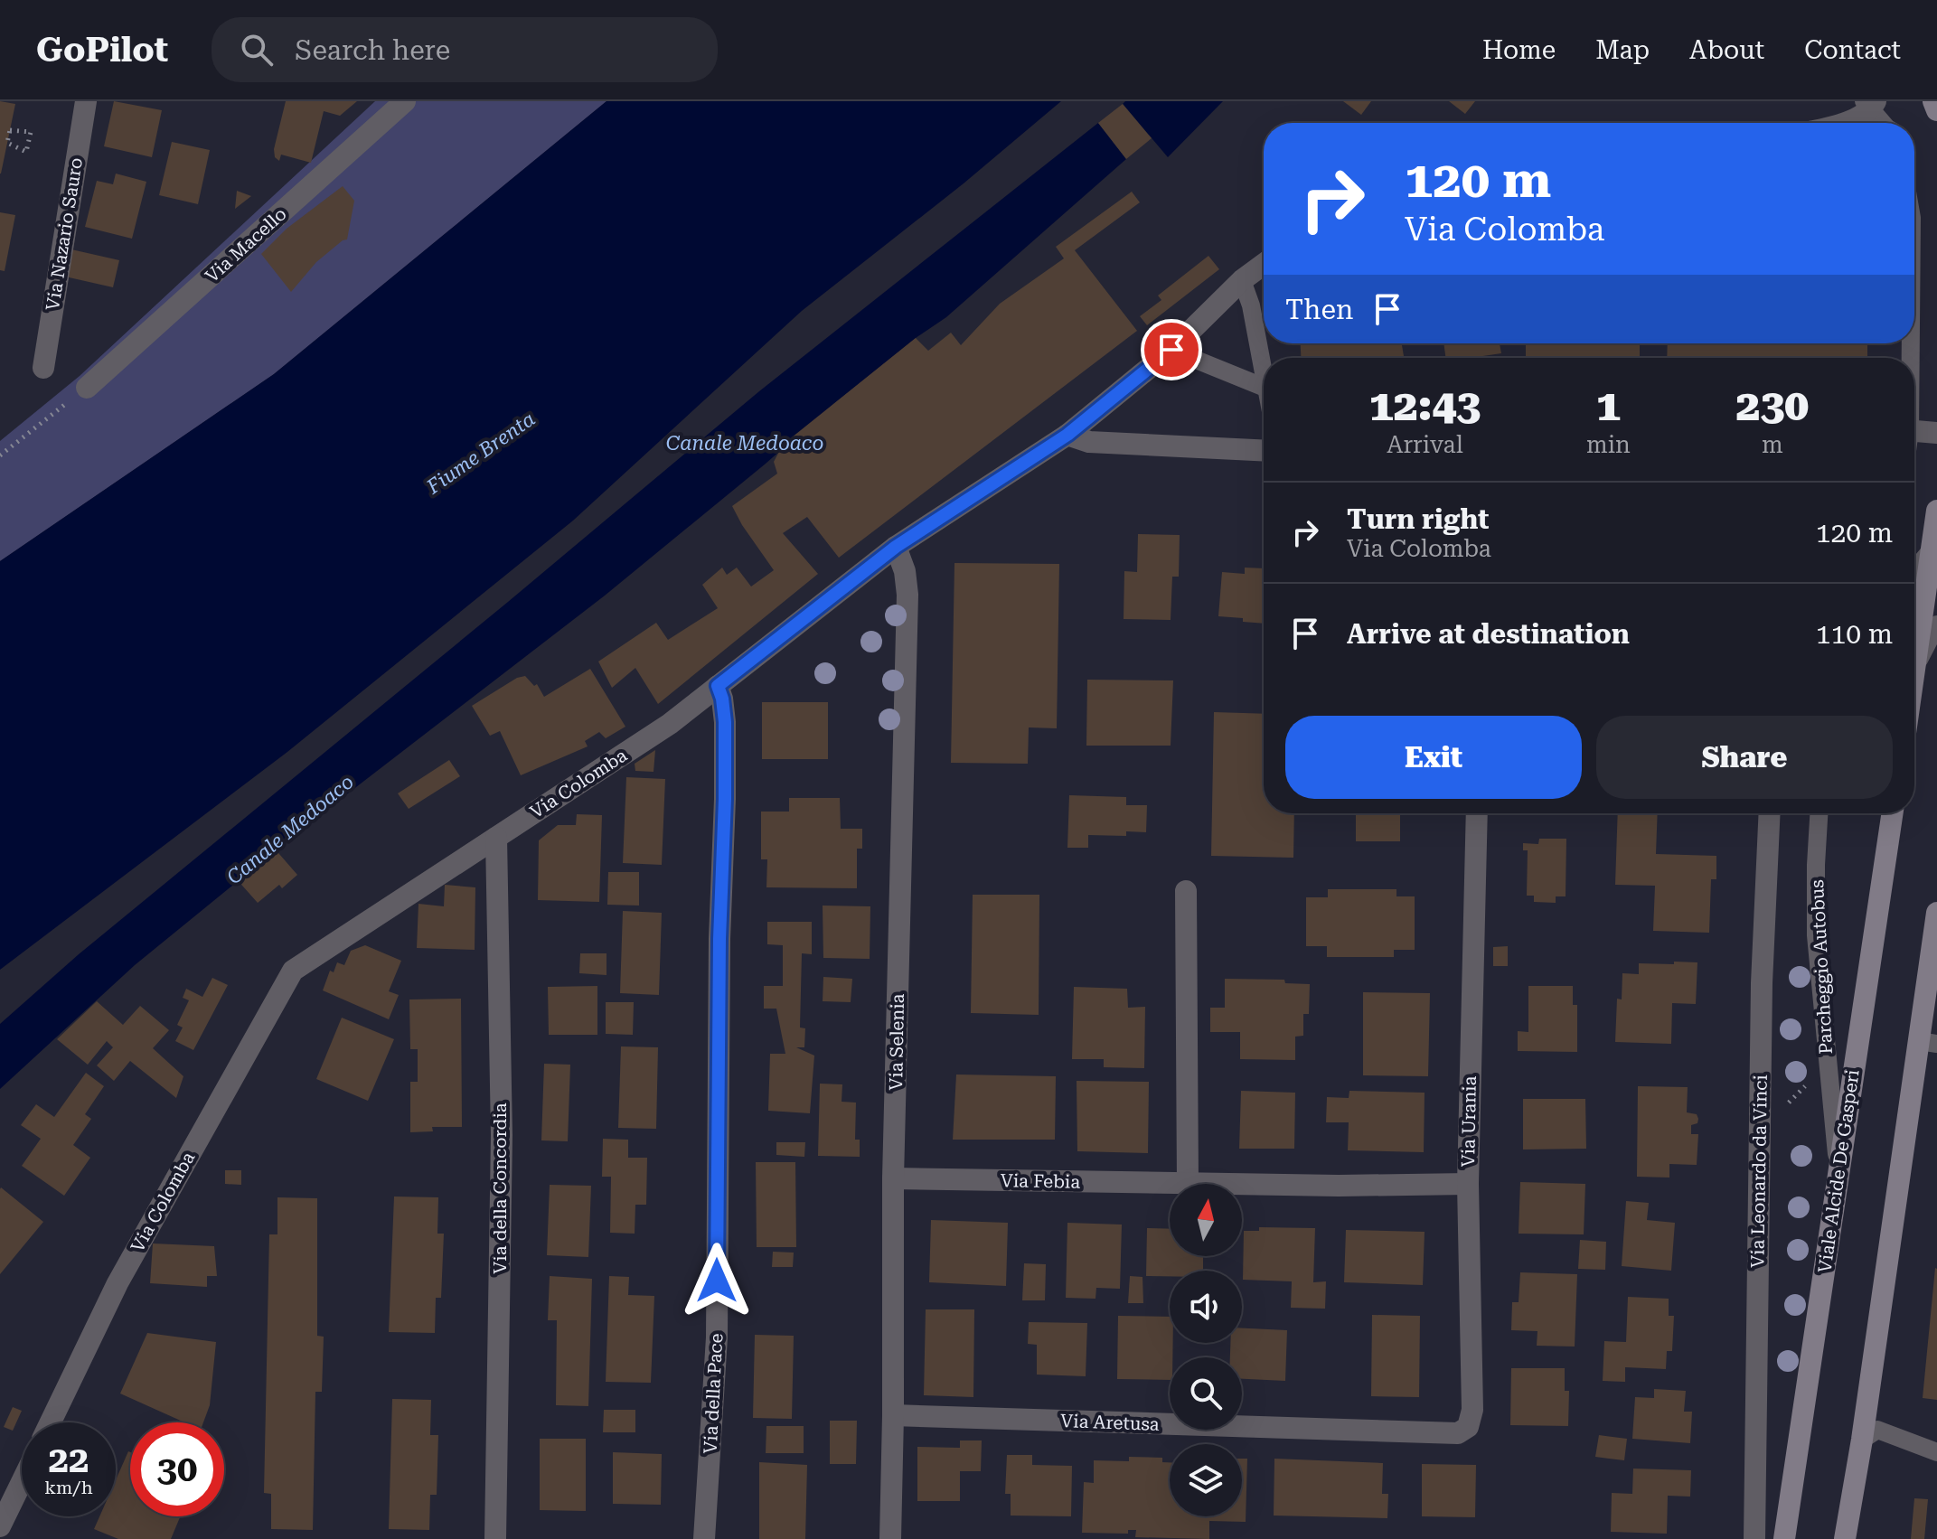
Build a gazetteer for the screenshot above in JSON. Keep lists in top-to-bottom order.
{
  "streets": {
    "main road": ["Viale Alcide De Gasperi"],
    "street": [
      "Via Nazario Sauro",
      "Via Macello",
      "Via Colomba",
      "Via Selenia",
      "Via Urania",
      "Via Leonardo da Vinci",
      "Via Febia",
      "Via della Concordia",
      "Via della Pace",
      "Via Aretusa"
    ],
    "lane": ["Parcheggio Autobus"]
  },
  "crossings": [
    ["Via Colomba", "Via Selenia"],
    ["Via Colomba", "Via della Concordia"],
    ["Via Colomba", "Via della Pace"],
    ["Parcheggio Autobus", "Viale Alcide De Gasperi"],
    ["Via Selenia", "Via Febia"],
    ["Via Selenia", "Via Aretusa"],
    ["Via Urania", "Via Febia"],
    ["Via Urania", "Via Aretusa"]
  ],
  "water": ["Canale Medoaco", "Fiume Brenta"],
  "north": "top",
  "page": {
    "header": "GoPilot",
    "search": "Search here",
    "nav": [
      "Home",
      "Map",
      "About",
      "Contact"
    ],
    "turn": ["120 m", "Via Colomba"],
    "then": "Then",
    "eta": [
      "12:43",
      "Arrival",
      "1",
      "min",
      "230",
      "m"
    ],
    "list": [
      {
        "name": "Turn right",
        "note": "Via Colomba",
        "value": "120 m"
      },
      {
        "name": "Arrive at destination",
        "value": "110 m"
      }
    ],
    "buttons": ["Exit", "Share"],
    "speed": "22 km/h",
    "limit": "30"
  }
}
